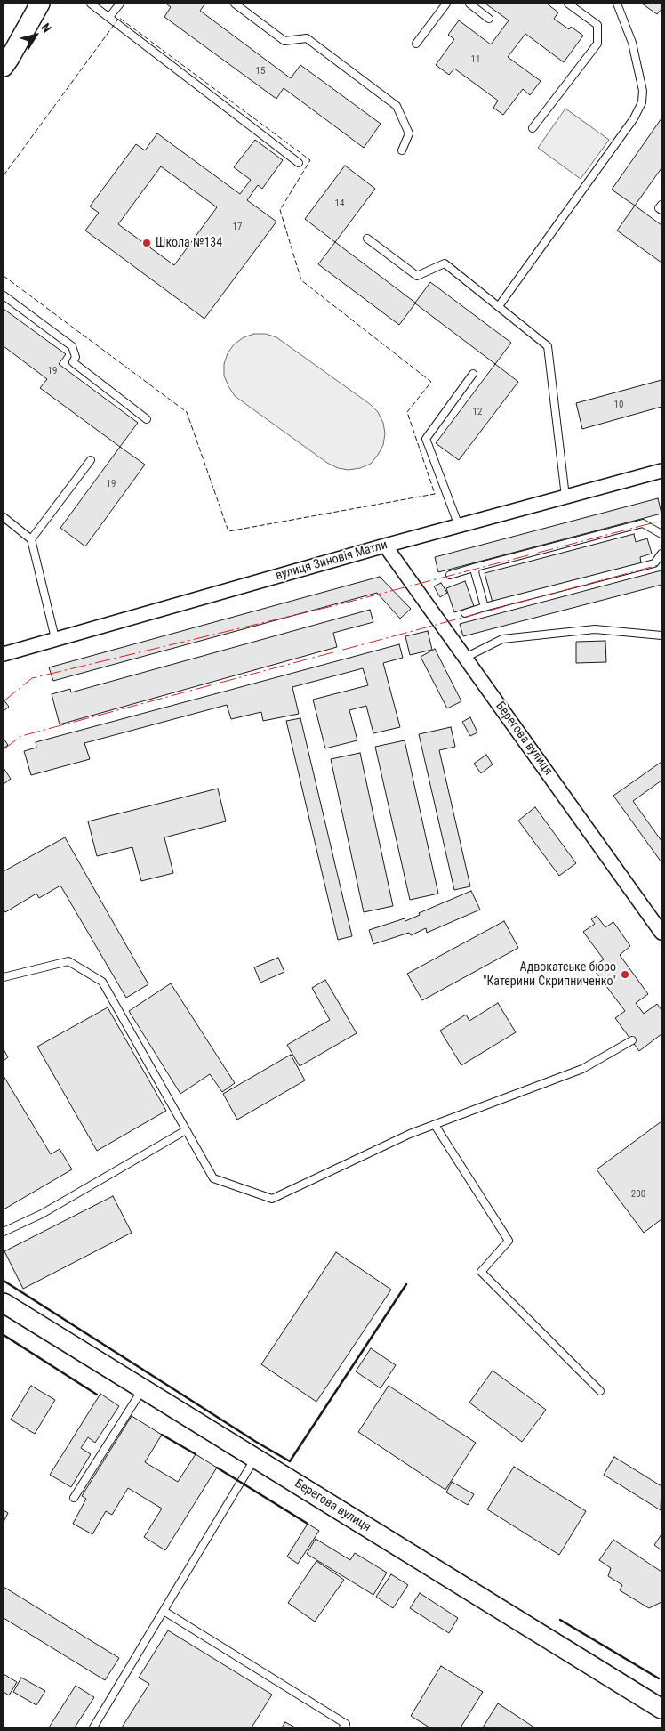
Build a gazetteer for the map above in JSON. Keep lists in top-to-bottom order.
{
  "streets": {
    "street": ["вулиця Зиновія Матли", "Берегова вулиця"]
  },
  "crossings": [
    ["вулиця Зиновія Матли", "Берегова вулиця"]
  ],
  "places": ["Школа №134", "Адвокатське бюро \"Катерини Скрипниченко\""],
  "house_numbers": [
    "11",
    "15",
    "14",
    "17",
    "19",
    "10",
    "12",
    "19",
    "200"
  ],
  "north": "top right"
}
